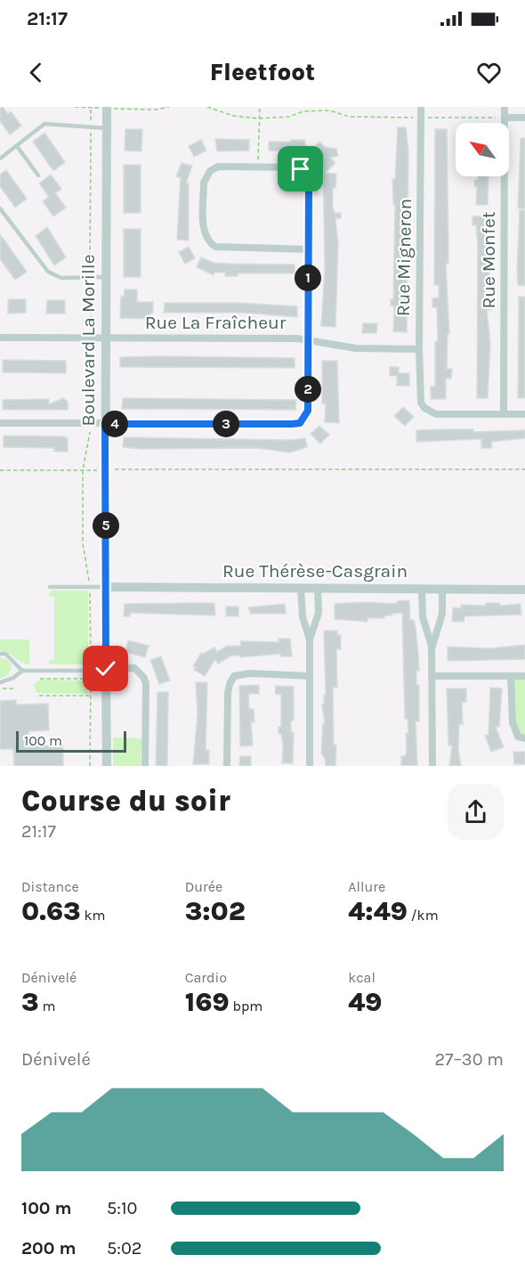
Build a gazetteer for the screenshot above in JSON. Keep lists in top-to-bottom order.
{
  "streets": {
    "street": [
      "Rue Migneron",
      "Rue Monfet",
      "Rue La Fraîcheur",
      "Boulevard La Morille",
      "Rue Thérèse-Casgrain"
    ]
  },
  "crossings": [
    ["Rue Migneron", "Rue Monfet"],
    ["Rue Migneron", "Rue La Fraîcheur"],
    ["Rue La Fraîcheur", "Boulevard La Morille"],
    ["Boulevard La Morille", "Rue Thérèse-Casgrain"]
  ],
  "scale_bar": "100 m",
  "north": "top left",
  "page": {
    "status": "21:17",
    "header": "Fleetfoot",
    "pins": [
      "1",
      "2",
      "3",
      "4",
      "5"
    ],
    "scale": "100 m",
    "heading": ["Course du soir", "21:17"],
    "stats": [
      ["Distance", "0.63 km"],
      ["Durée", "3:02"],
      ["Allure", "4:49 /km"],
      ["Dénivelé", "3 m"],
      ["Cardio", "169 bpm"],
      ["kcal", "49"]
    ],
    "chart": ["Dénivelé", "27–30 m"],
    "list": [
      {
        "name": "100 m",
        "note": "5:10"
      },
      {
        "name": "200 m",
        "note": "5:02"
      }
    ]
  }
}
